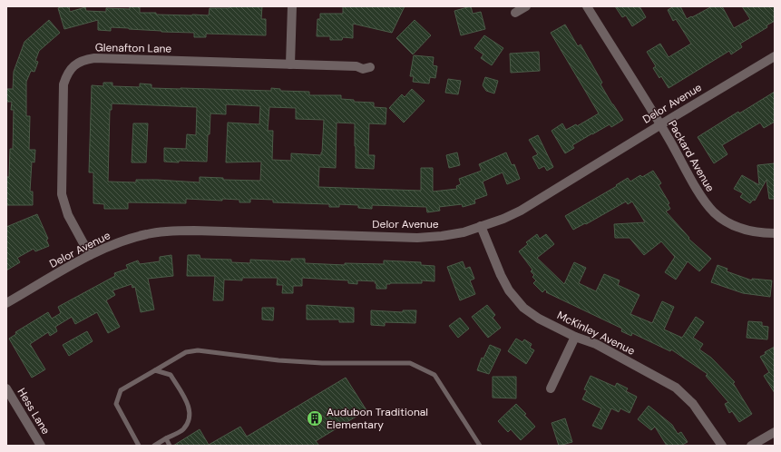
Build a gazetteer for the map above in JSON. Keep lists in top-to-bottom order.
{
  "streets": {
    "street": [
      "Glenafton Lane",
      "Delor Avenue",
      "Packard Avenue",
      "McKinley Avenue",
      "Hess Lane"
    ]
  },
  "crossings": [
    ["Glenafton Lane", "Delor Avenue"],
    ["Delor Avenue", "Packard Avenue"],
    ["Delor Avenue", "McKinley Avenue"]
  ],
  "places": {
    "building": ["Audubon Traditional Elementary"]
  }
}
